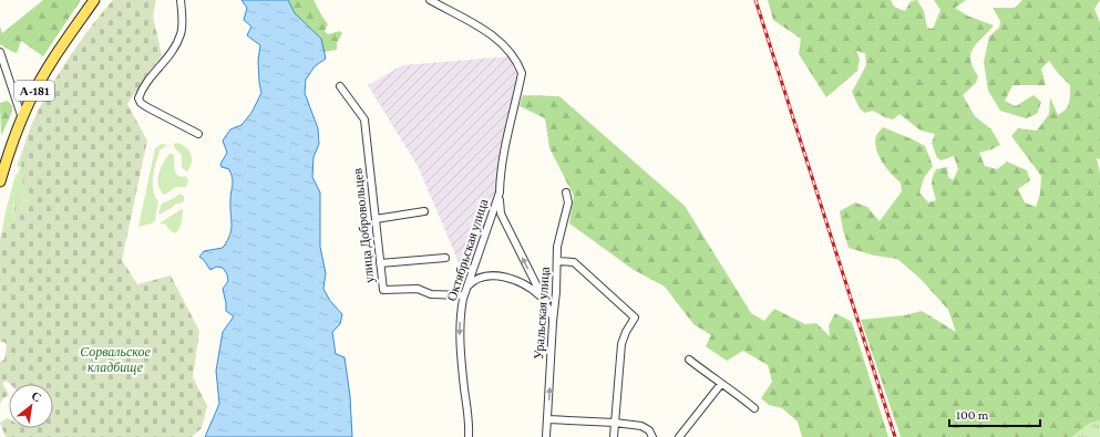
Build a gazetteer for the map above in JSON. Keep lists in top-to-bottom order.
{
  "streets": {
    "main road": ["А-181"],
    "street": ["улица Добровольцев", "Октябрьская улица", "Уральская улица"]
  },
  "crossings": [
    ["улица Добровольцев", "Октябрьская улица"]
  ],
  "one_way": ["Уральская улица"],
  "parks": ["Сорвальское кладбище"],
  "scale_bar": "100 m",
  "north": "top right"
}
